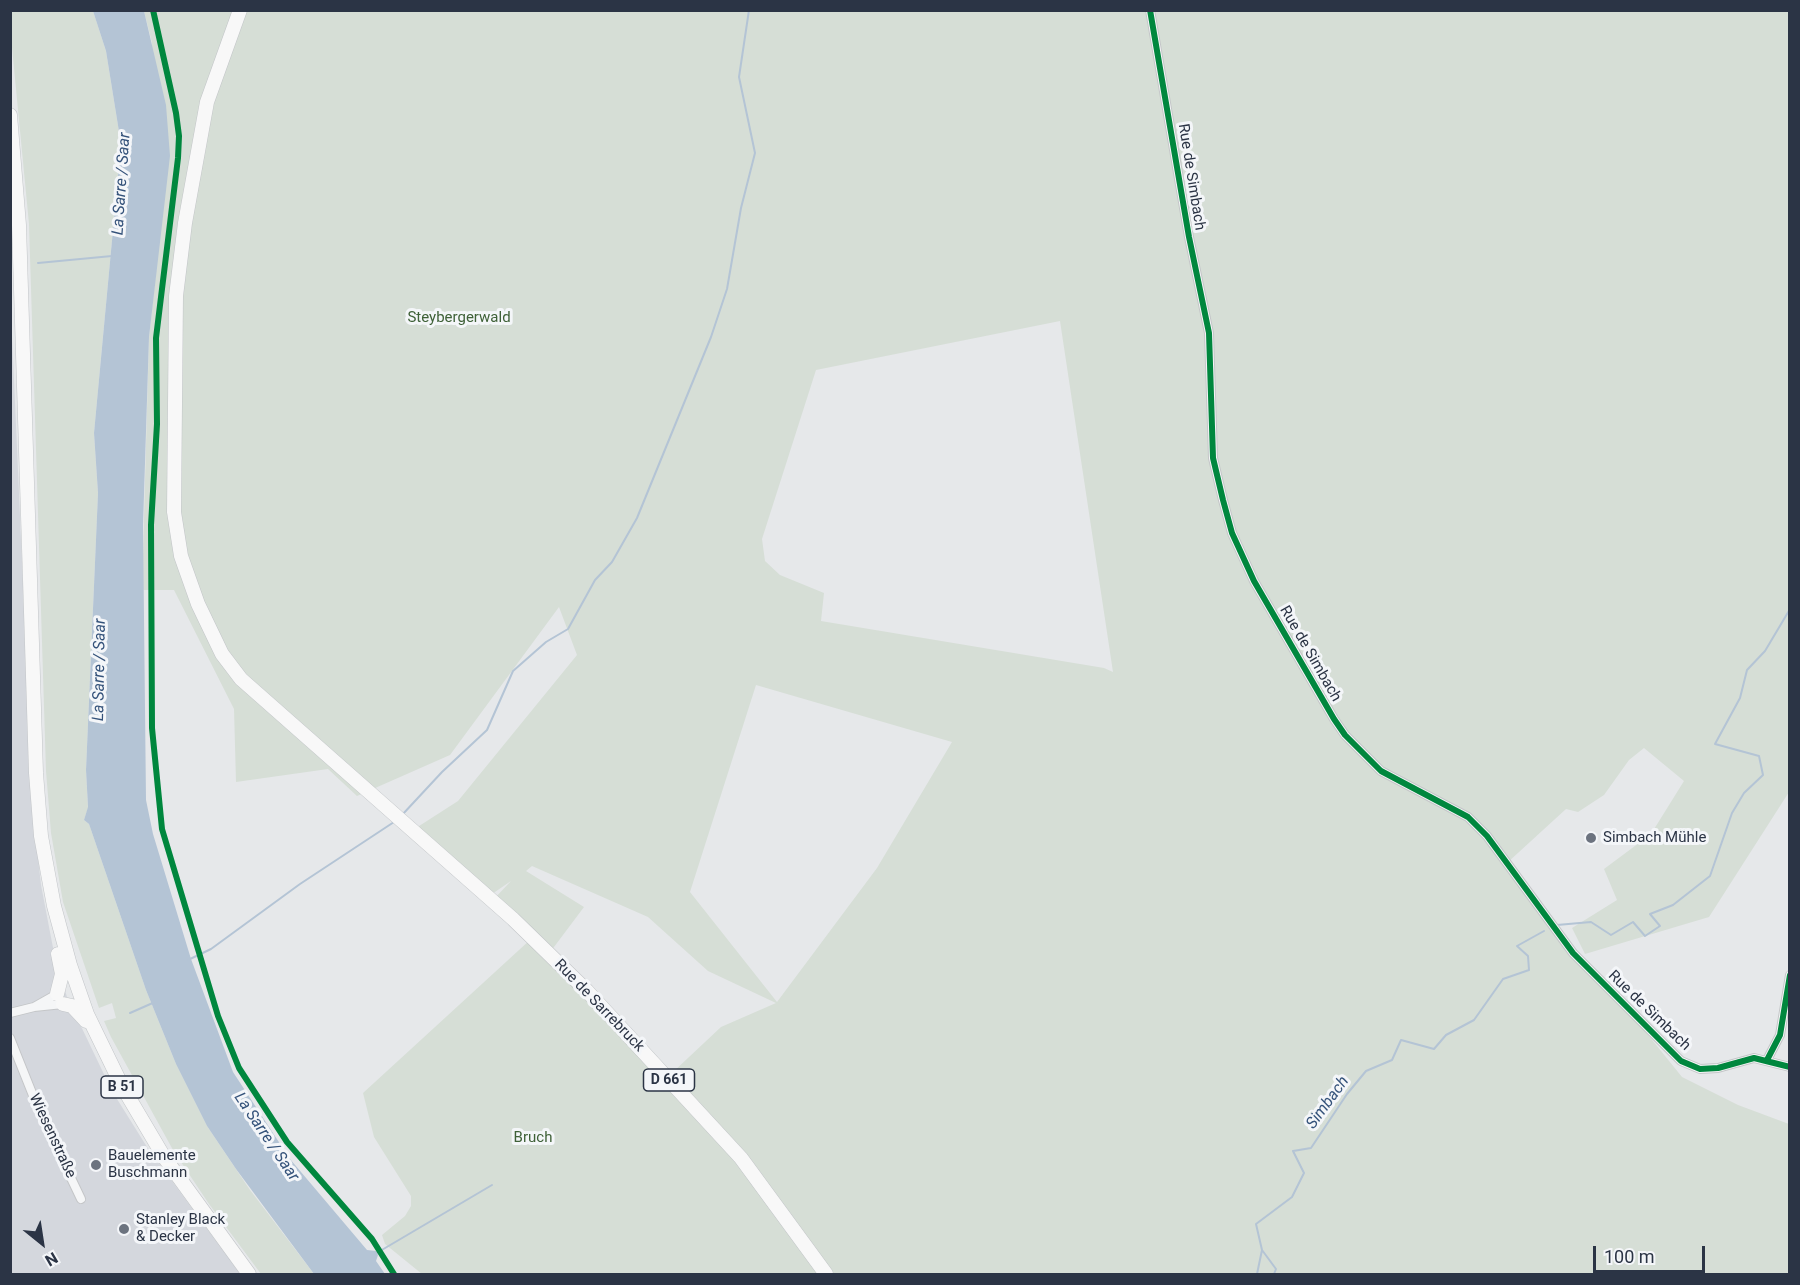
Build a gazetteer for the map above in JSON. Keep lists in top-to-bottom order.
{
  "streets": {
    "main road": ["Rue de Sarrebruck", "D 661", "B 51"],
    "street": ["Rue de Simbach", "Wiesenstraße"]
  },
  "water": ["La Sarre / Saar", "Simbach"],
  "parks": ["Steybergerwald", "Bruch"],
  "places": ["Simbach Mühle", "Bauelemente Buschmann", "Stanley Black & Decker"],
  "scale_bar": "100 m",
  "north": "bottom right"
}
